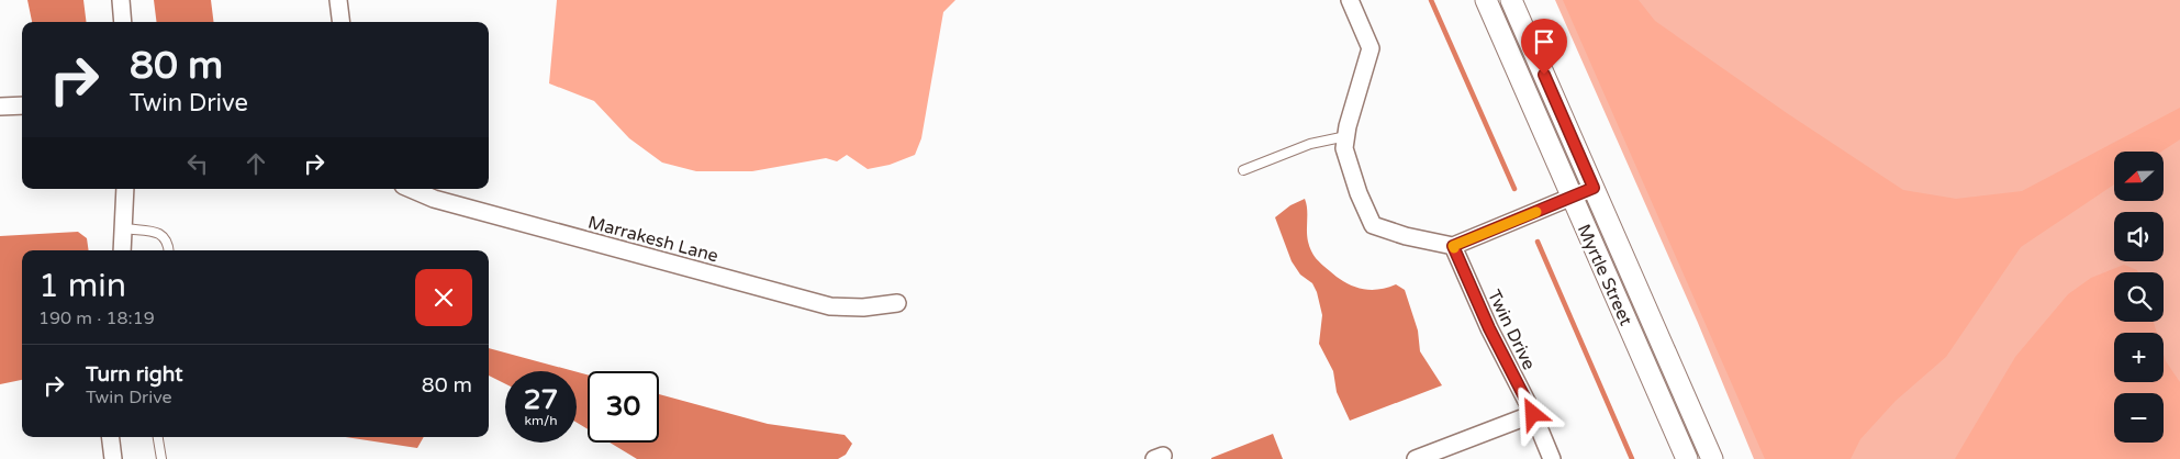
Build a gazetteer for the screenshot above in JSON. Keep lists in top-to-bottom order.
{
  "streets": {
    "street": ["Marrakesh Lane", "Myrtle Street", "Twin Drive"]
  },
  "north": "left",
  "page": {
    "turn": ["80 m", "Twin Drive"],
    "map_buttons": ["+", "−"],
    "heading": ["1 min", "190 m · 18:19"],
    "list": [
      {
        "name": "Turn right",
        "note": "Twin Drive",
        "value": "80 m"
      }
    ],
    "speed": "27 km/h",
    "limit": "30"
  }
}
